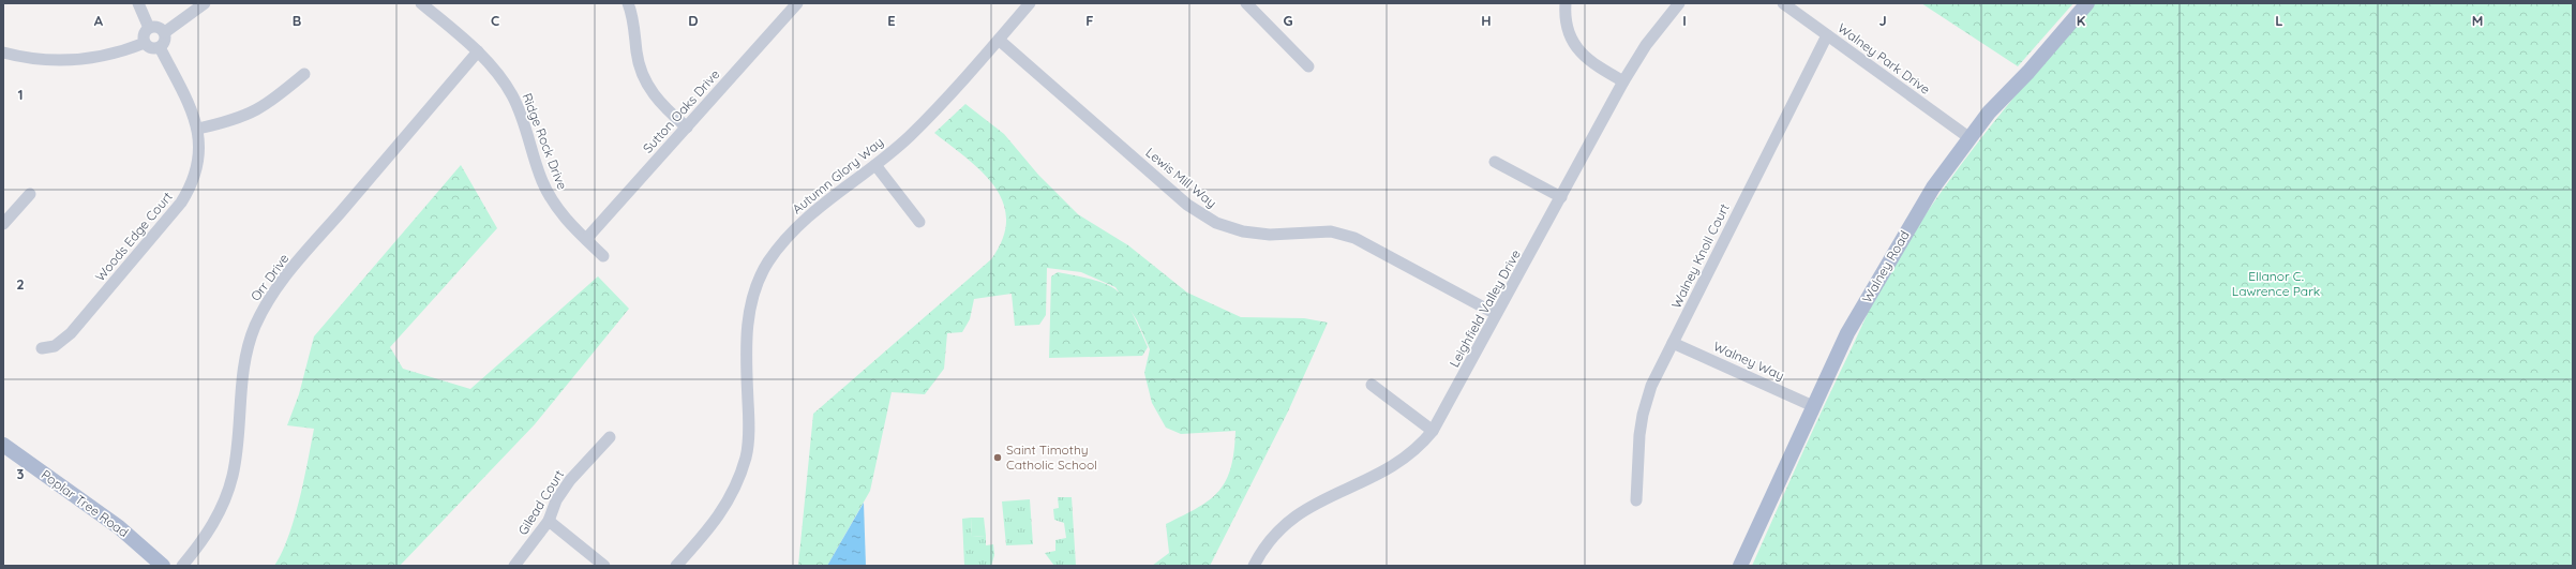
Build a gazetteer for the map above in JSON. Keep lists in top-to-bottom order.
{
  "streets": {
    "main road": ["Walney Road", "Poplar Tree Road"],
    "street": [
      "Walney Park Drive",
      "Sutton Oaks Drive",
      "Ridge Rock Drive",
      "Autumn Glory Way",
      "Lewis Mill Way",
      "Woods Edge Court",
      "Walney Knoll Court",
      "Orr Drive",
      "Leighfield Valley Drive",
      "Walney Way",
      "Gilead Court"
    ]
  },
  "crossings": [
    ["Walney Park Drive", "Walney Knoll Court"],
    ["Walney Park Drive", "Walney Road"],
    ["Sutton Oaks Drive", "Ridge Rock Drive"],
    ["Ridge Rock Drive", "Orr Drive"],
    ["Autumn Glory Way", "Lewis Mill Way"],
    ["Lewis Mill Way", "Leighfield Valley Drive"],
    ["Walney Knoll Court", "Walney Way"],
    ["Walney Road", "Walney Way"]
  ],
  "parks": ["Ellanor C. Lawrence Park"],
  "places": ["Saint Timothy Catholic School"],
  "grid": {
    "columns": [
      "A",
      "B",
      "C",
      "D",
      "E",
      "F",
      "G",
      "H",
      "I",
      "J",
      "K",
      "L",
      "M"
    ],
    "rows": ["1", "2", "3"]
  }
}
